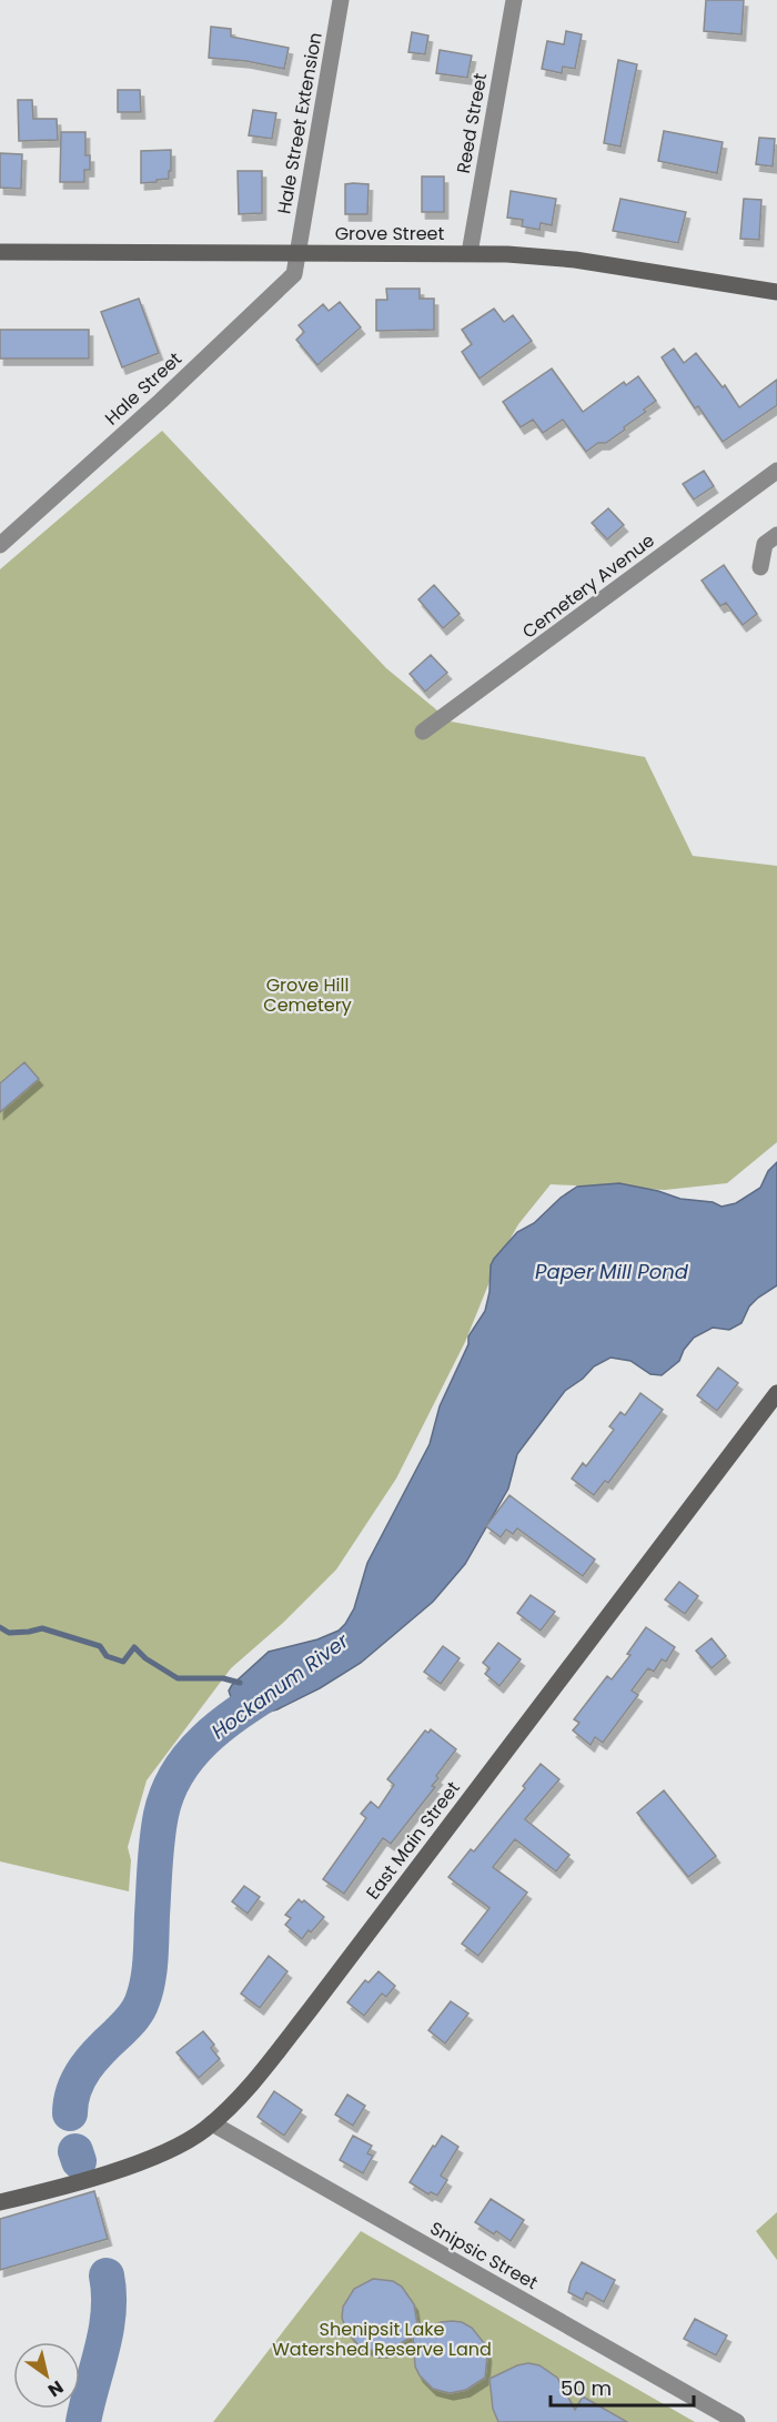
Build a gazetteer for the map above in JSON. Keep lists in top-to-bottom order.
{
  "streets": {
    "main road": ["Grove Street", "East Main Street"],
    "street": [
      "Hale Street Extension",
      "Reed Street",
      "Hale Street",
      "Cemetery Avenue",
      "Snipsic Street"
    ]
  },
  "crossings": [
    ["Hale Street Extension", "Grove Street"],
    ["Hale Street Extension", "Hale Street"],
    ["Reed Street", "Grove Street"],
    ["Grove Street", "Hale Street"],
    ["East Main Street", "Snipsic Street"]
  ],
  "water": ["Paper Mill Pond", "Hockanum River"],
  "parks": ["Grove Hill Cemetery", "Shenipsit Lake Watershed Reserve Land"],
  "scale_bar": "50 m",
  "north": "bottom right"
}
